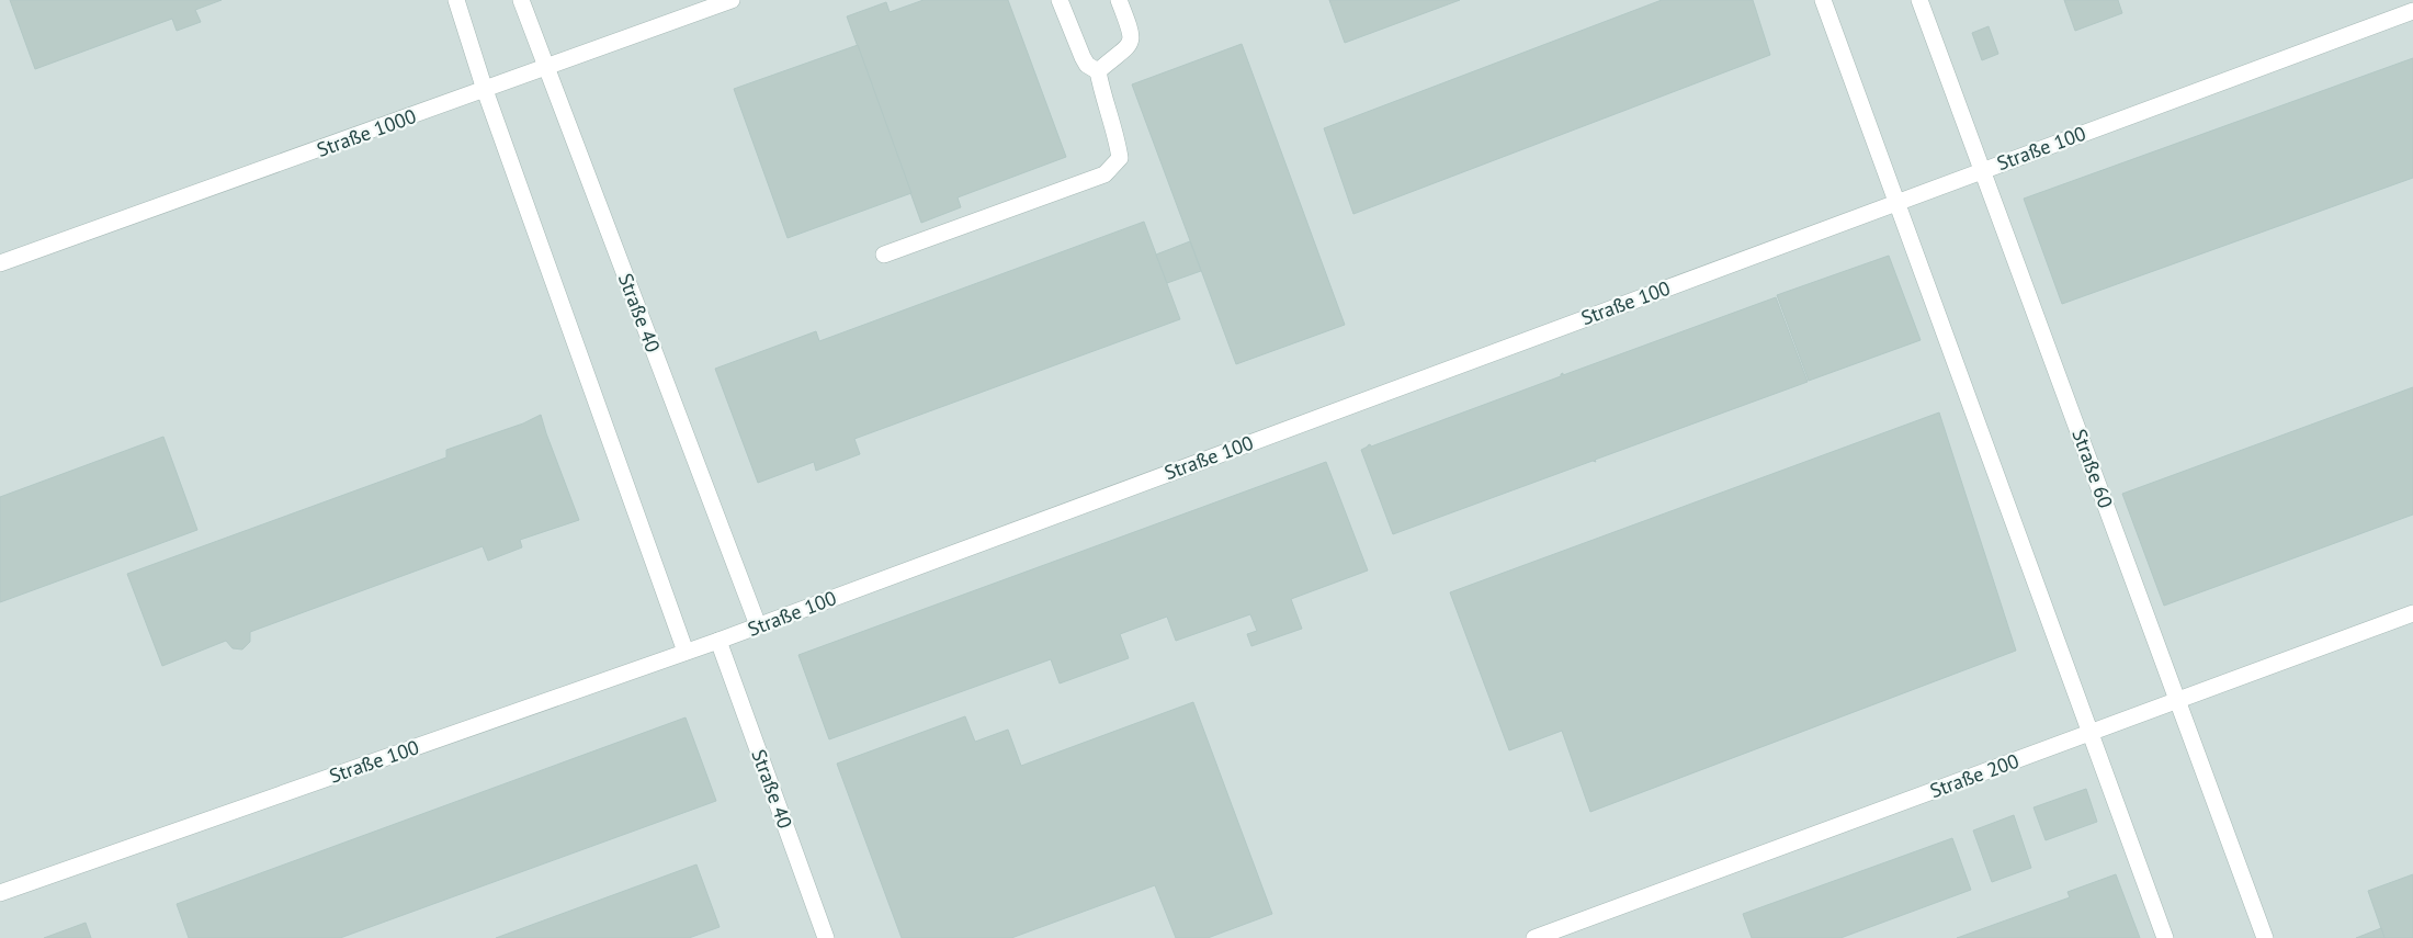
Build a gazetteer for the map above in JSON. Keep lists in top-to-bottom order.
{
  "streets": {
    "street": [
      "Straße 1000",
      "Straße 100",
      "Straße 40",
      "Straße 60",
      "Straße 200"
    ]
  },
  "crossings": [
    ["Straße 1000", "Straße 40"],
    ["Straße 100", "Straße 40"],
    ["Straße 100", "Straße 60"],
    ["Straße 60", "Straße 200"]
  ]
}
